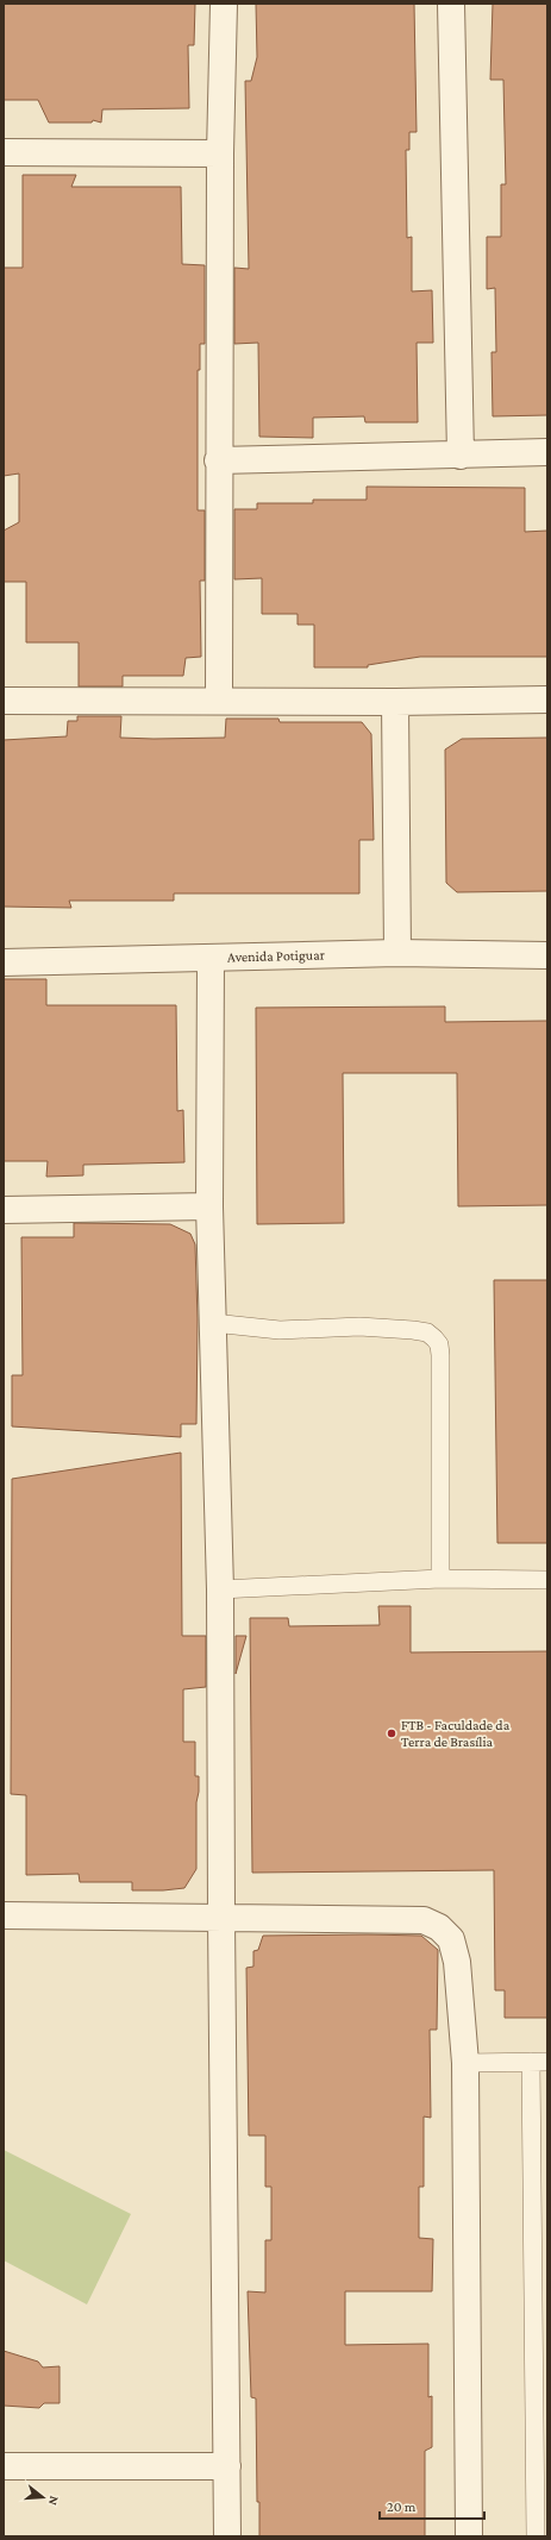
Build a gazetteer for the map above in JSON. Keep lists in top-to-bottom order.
{
  "streets": {
    "street": ["Avenida Potiguar"]
  },
  "places": ["FTB - Faculdade da Terra de Brasília"],
  "scale_bar": "20 m",
  "north": "right"
}
